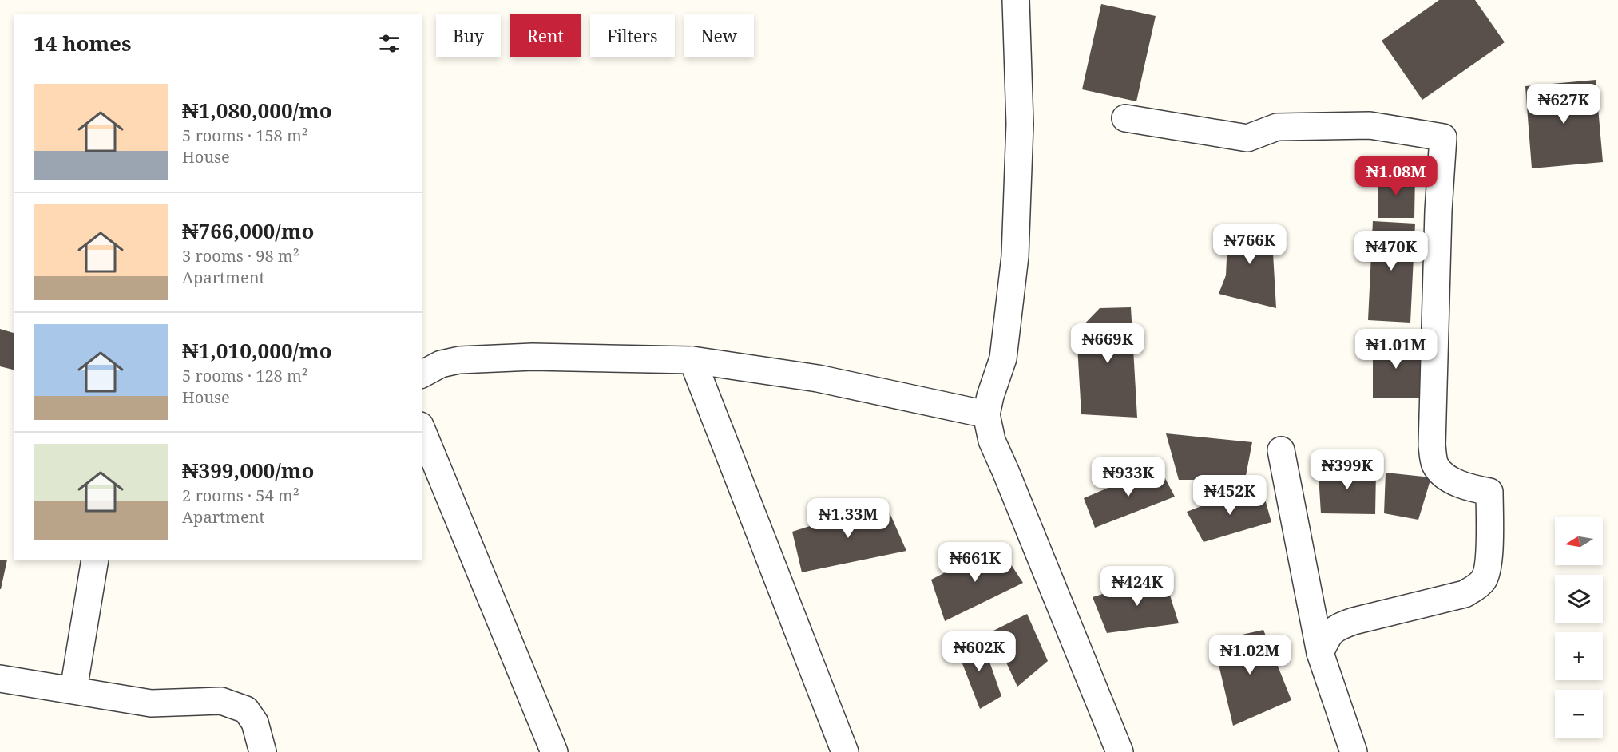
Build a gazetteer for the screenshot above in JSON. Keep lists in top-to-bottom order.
{
  "north": "left",
  "page": {
    "chip": [
      "Buy",
      "Rent",
      "Filters",
      "New"
    ],
    "heading": "14 homes",
    "list": [
      {
        "name": "₦1,080,000/mo",
        "note": "5 rooms · 158 m² · House"
      },
      {
        "name": "₦766,000/mo",
        "note": "3 rooms · 98 m² · Apartment"
      },
      {
        "name": "₦1,010,000/mo",
        "note": "5 rooms · 128 m² · House"
      },
      {
        "name": "₦399,000/mo",
        "note": "2 rooms · 54 m² · Apartment"
      }
    ],
    "price": [
      "₦627K",
      "₦1.08M",
      "₦766K",
      "₦470K",
      "₦669K",
      "₦1.01M",
      "₦399K",
      "₦933K",
      "₦452K",
      "₦1.33M",
      "₦661K",
      "₦424K",
      "₦602K",
      "₦1.02M"
    ],
    "map_buttons": ["+", "−"]
  }
}
